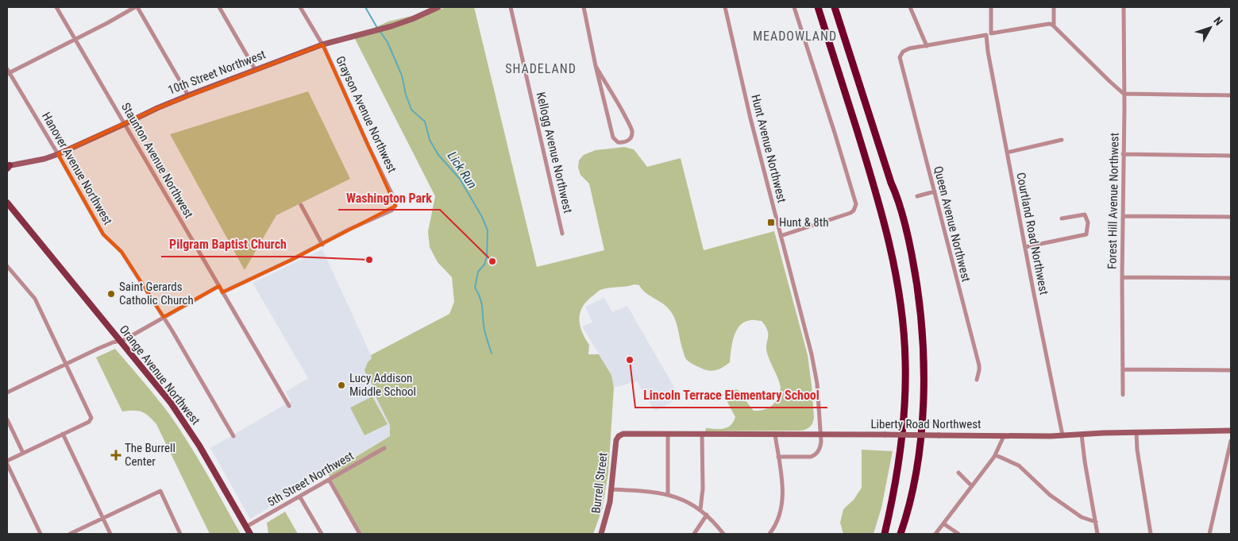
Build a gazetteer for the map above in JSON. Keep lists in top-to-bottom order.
{
  "streets": {
    "main road": ["Orange Avenue Northwest"],
    "street": [
      "10th Street Northwest",
      "Grayson Avenue Northwest",
      "Hunt Avenue Northwest",
      "Kellogg Avenue Northwest",
      "Staunton Avenue Northwest",
      "Hanover Avenue Northwest",
      "Forest Hill Avenue Northwest",
      "Queen Avenue Northwest",
      "Courtland Road Northwest",
      "Liberty Road Northwest",
      "5th Street Northwest",
      "Burrell Street"
    ]
  },
  "crossings": [
    ["10th Street Northwest", "Grayson Avenue Northwest"],
    ["10th Street Northwest", "Staunton Avenue Northwest"],
    ["10th Street Northwest", "Hanover Avenue Northwest"],
    ["Grayson Avenue Northwest", "Staunton Avenue Northwest"],
    ["Hunt Avenue Northwest", "Liberty Road Northwest"],
    ["Queen Avenue Northwest", "Courtland Road Northwest"],
    ["Courtland Road Northwest", "Liberty Road Northwest"],
    ["Orange Avenue Northwest", "5th Street Northwest"],
    ["Liberty Road Northwest", "Burrell Street"]
  ],
  "districts": ["MEADOWLAND", "SHADELAND"],
  "water": ["Lick Run"],
  "places": {
    "transit": ["Hunt & 8th"],
    "other": [
      "Pilgram Baptist Church",
      "Washington Park",
      "Saint Gerards Catholic Church",
      "Lincoln Terrace Elementary School",
      "Lucy Addison Middle School"
    ],
    "health": ["The Burrell Center"]
  },
  "north": "top right"
}
